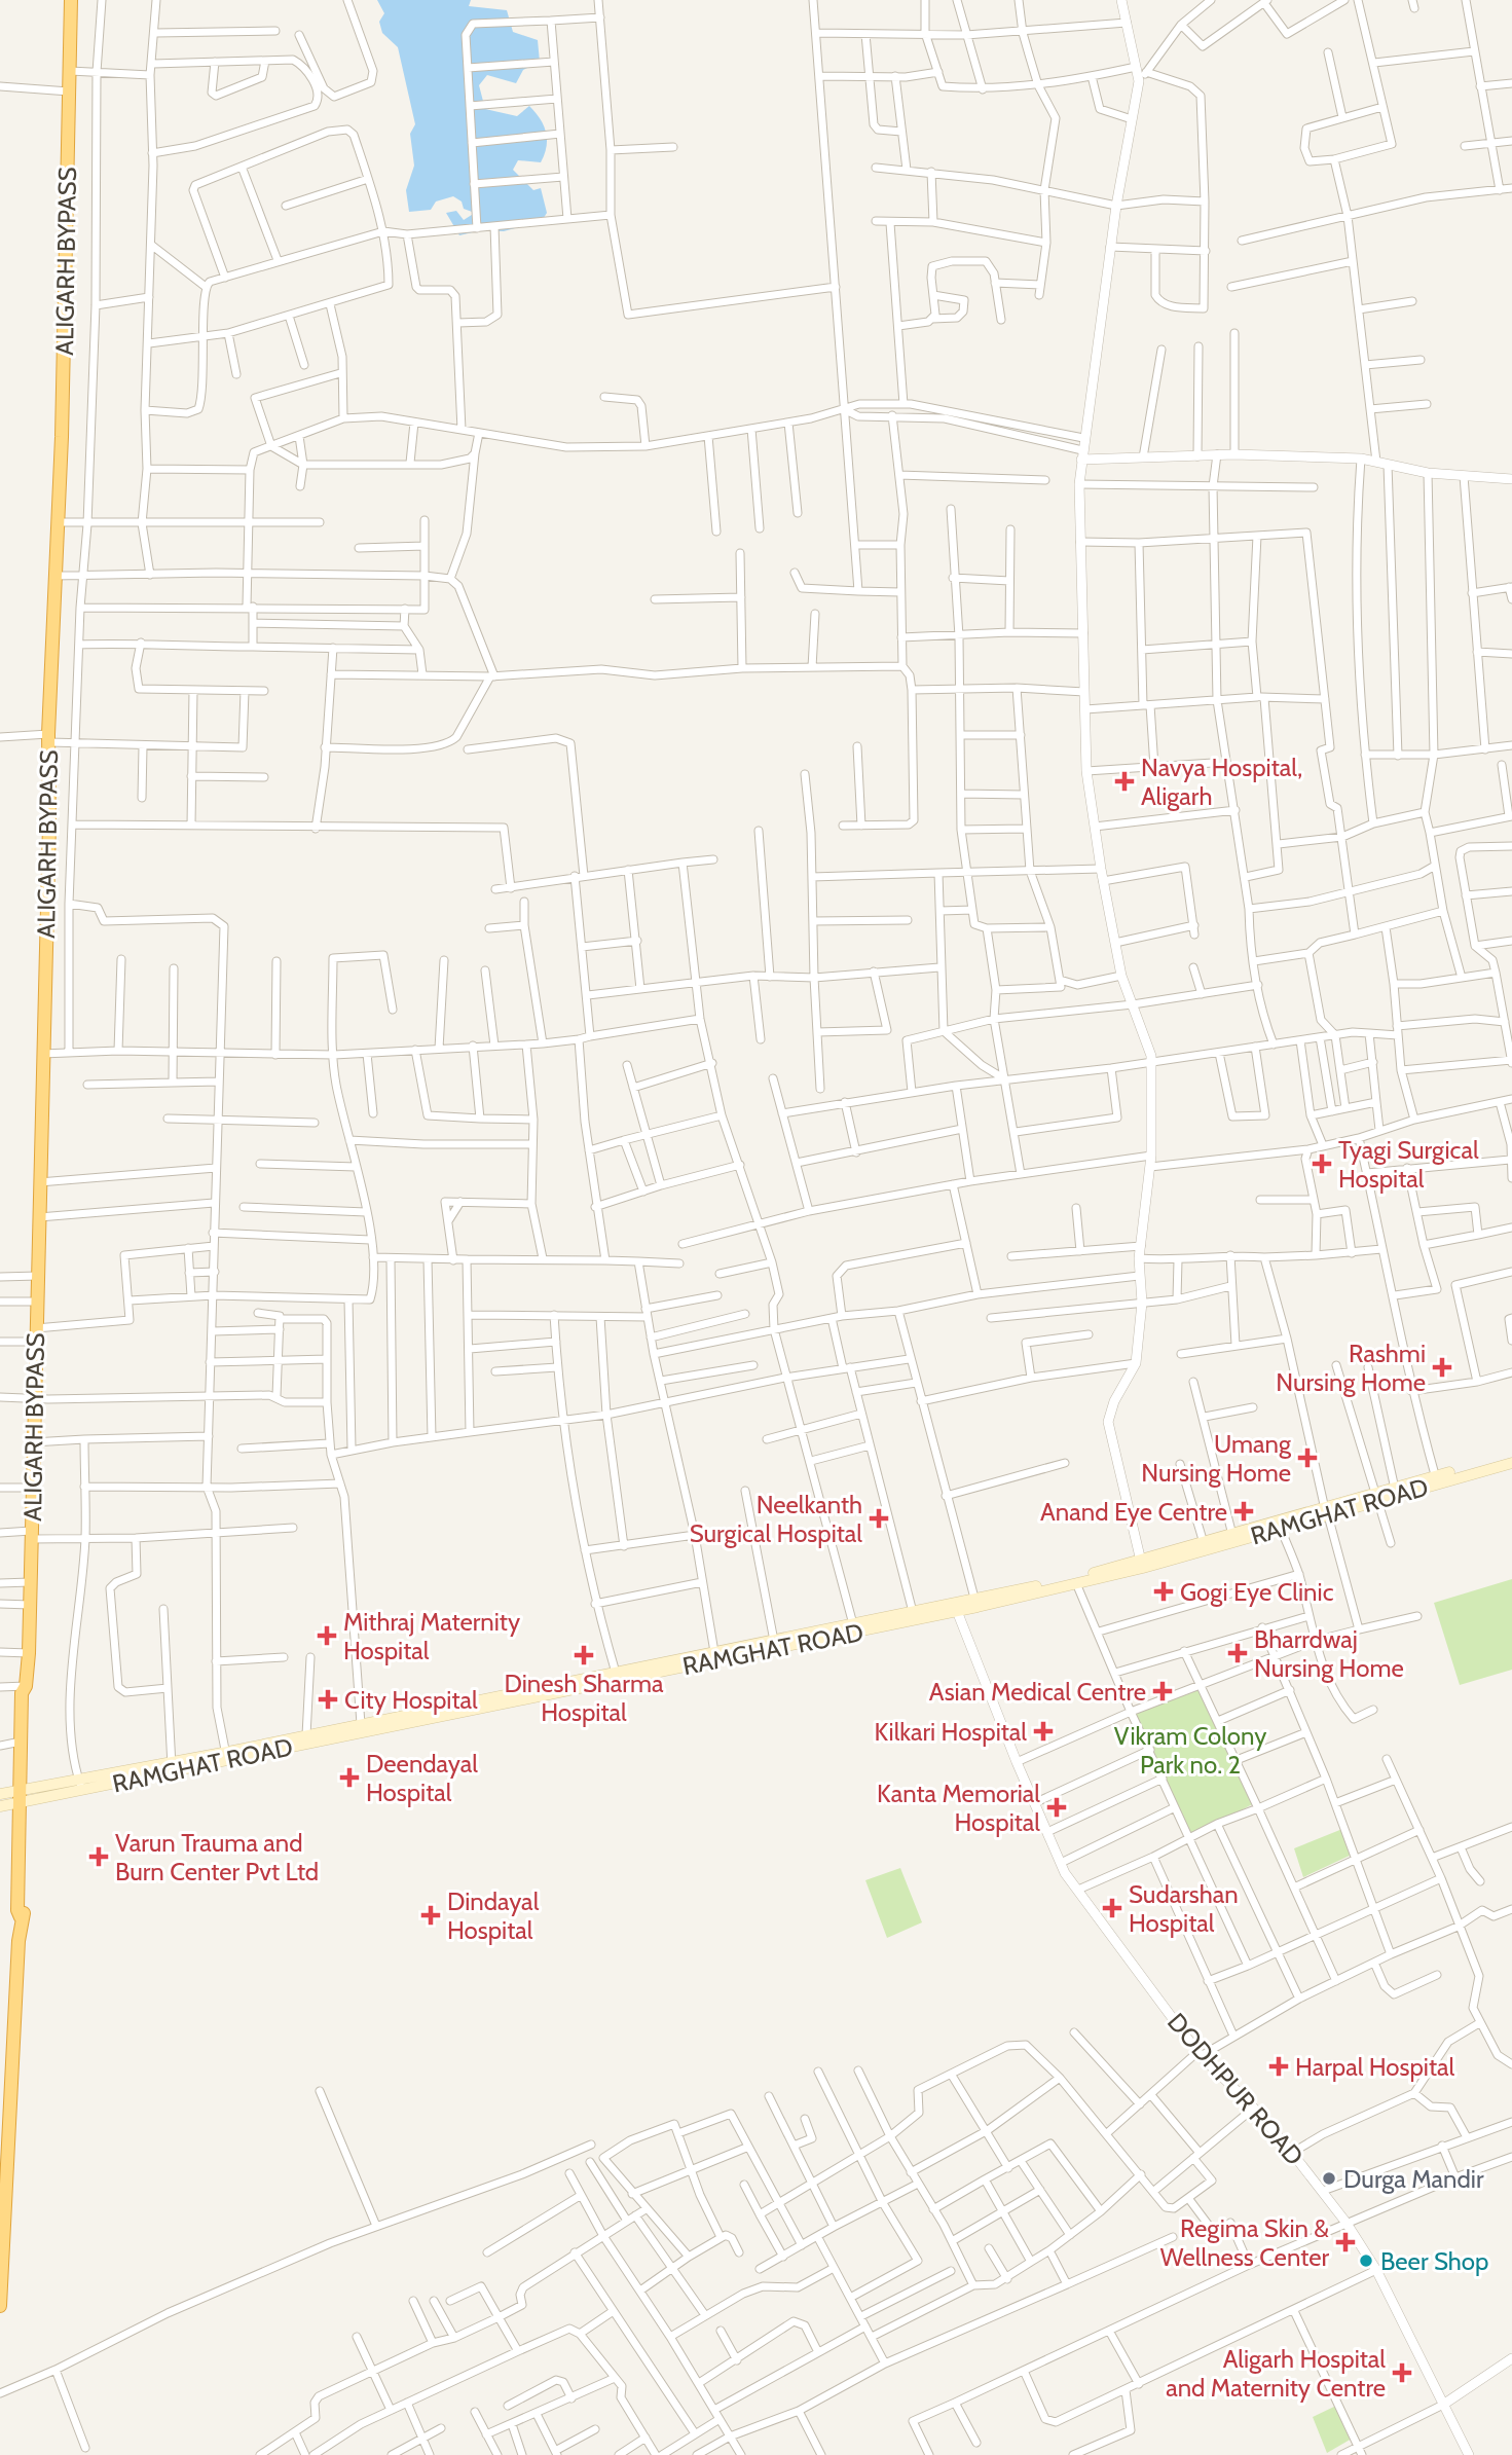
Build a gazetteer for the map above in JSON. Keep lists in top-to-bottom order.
{
  "streets": {
    "highway": ["ALIGARH BYPASS"],
    "main road": ["RAMGHAT ROAD"],
    "street": ["DODHPUR ROAD"]
  },
  "crossings": [
    ["ALIGARH BYPASS", "RAMGHAT ROAD"],
    ["RAMGHAT ROAD", "DODHPUR ROAD"]
  ],
  "parks": ["Vikram Colony Park no. 2"],
  "places": {
    "health": [
      "Navya Hospital, Aligarh",
      "Tyagi Surgical Hospital",
      "Rashmi Nursing Home",
      "Umang Nursing Home",
      "Anand Eye Centre",
      "Neelkanth Surgical Hospital",
      "Gogi Eye Clinic",
      "Mithraj Maternity Hospital",
      "Bharrdwaj Nursing Home",
      "Dinesh Sharma Hospital",
      "Asian Medical Centre",
      "City Hospital",
      "Kilkari Hospital",
      "Deendayal Hospital",
      "Kanta Memorial Hospital",
      "Varun Trauma and Burn Center Pvt Ltd",
      "Sudarshan Hospital",
      "Dindayal Hospital",
      "Harpal Hospital",
      "Regima Skin & Wellness Center",
      "Aligarh Hospital and Maternity Centre"
    ],
    "other": ["Durga Mandir", "Beer Shop"]
  }
}
